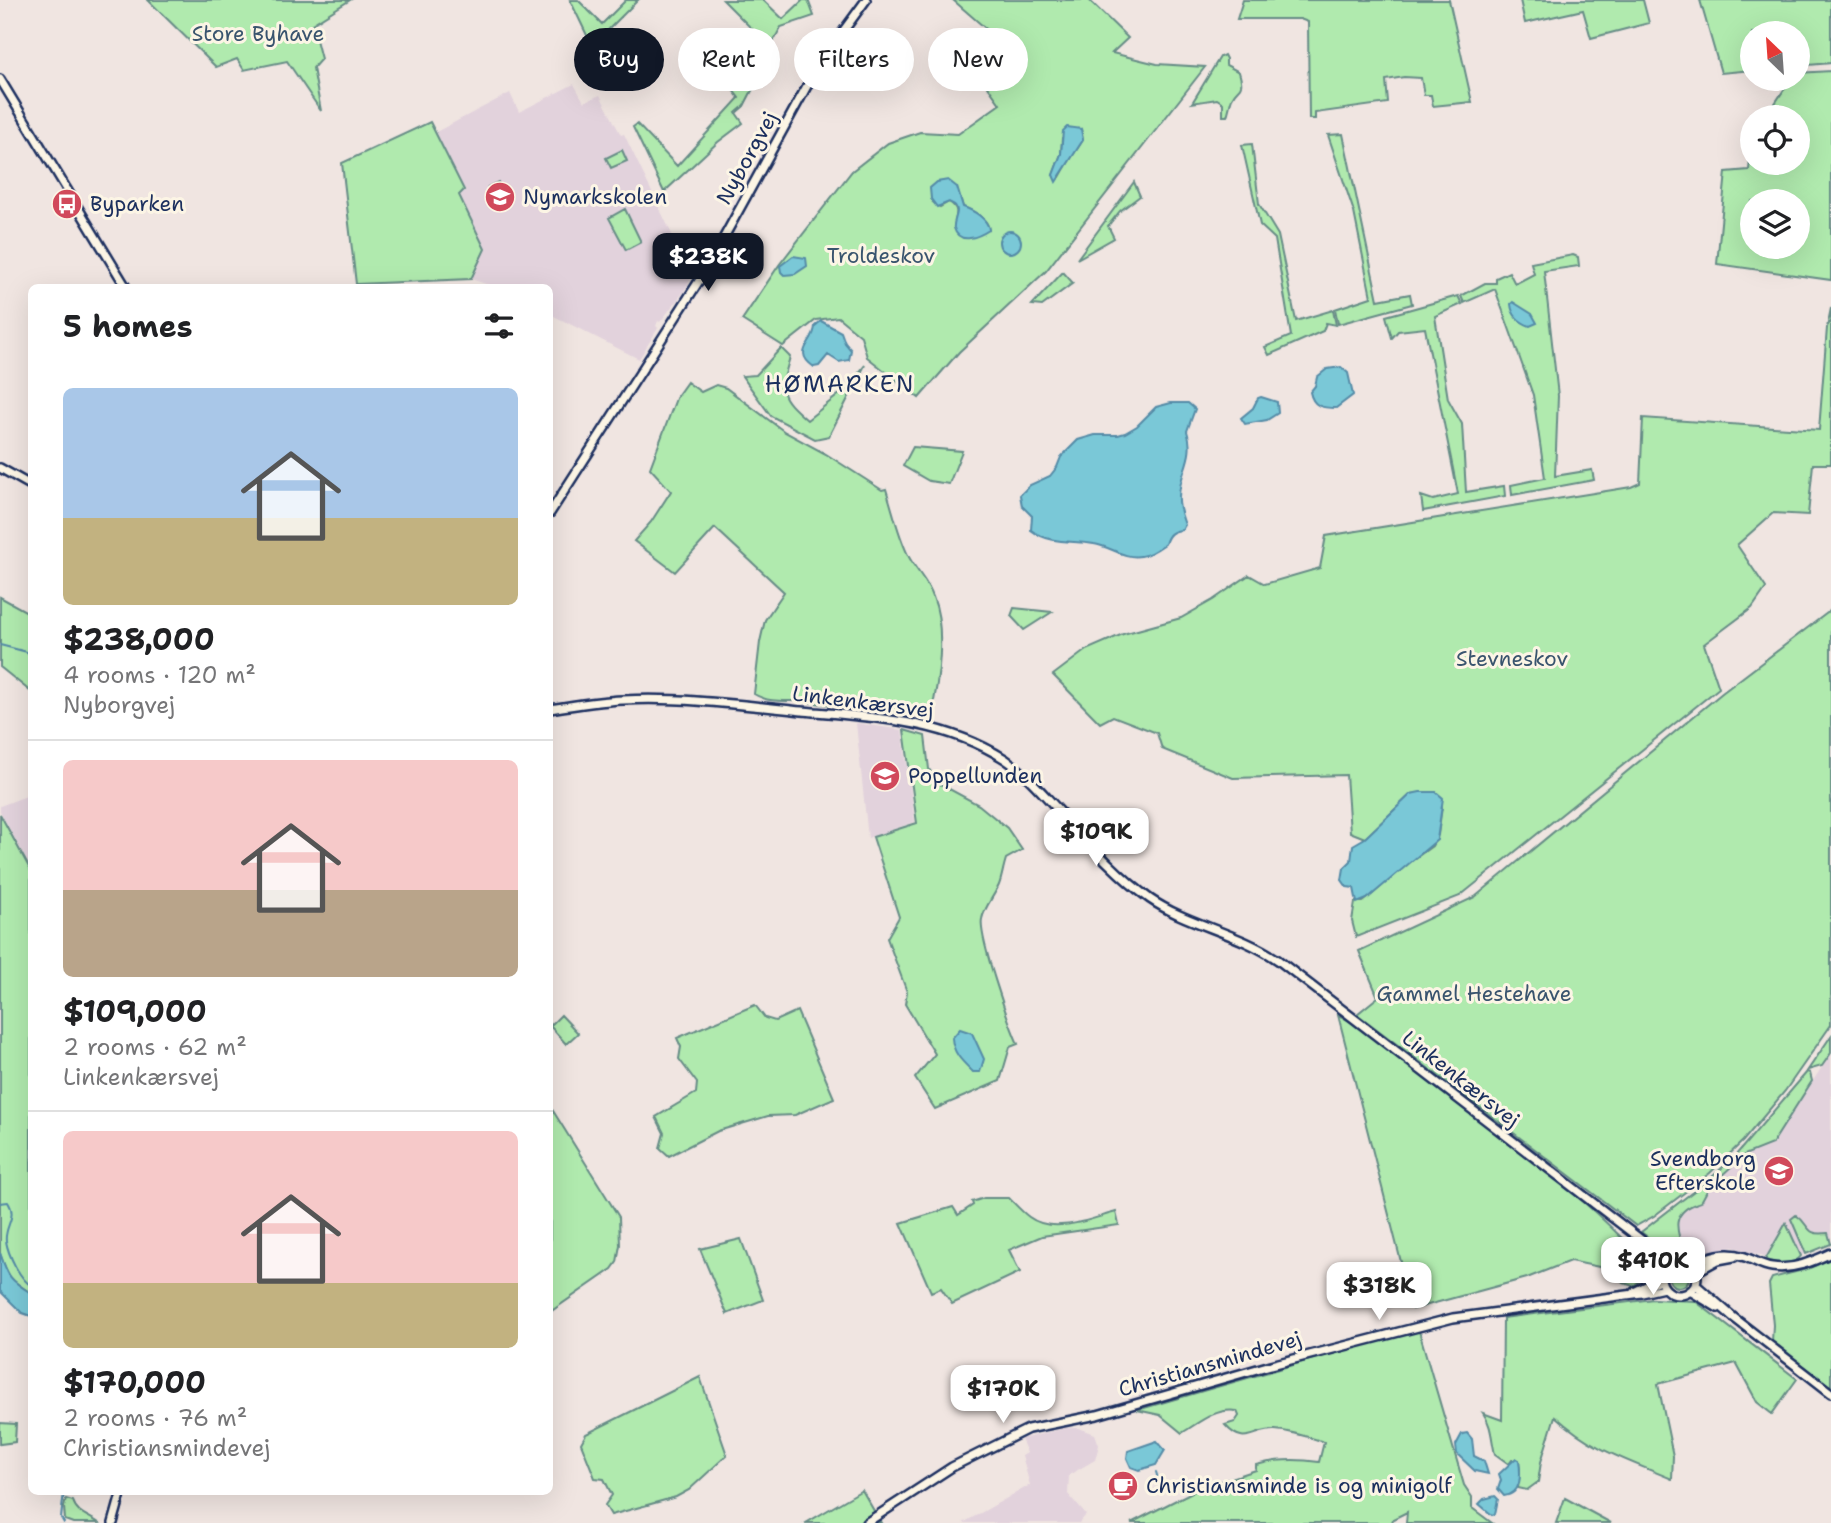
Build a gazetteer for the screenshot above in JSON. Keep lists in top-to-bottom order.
{
  "streets": {
    "street": ["Nyborgvej", "Linkenkærsvej", "Christiansmindevej"]
  },
  "crossings": [
    ["Linkenkærsvej", "Christiansmindevej"]
  ],
  "districts": ["HØMARKEN"],
  "parks": [
    "Store Byhave",
    "Troldeskov",
    "Stevneskov",
    "Gammel Hestehave"
  ],
  "places": {
    "school or university": ["Nymarkskolen", "Poppellunden", "Svendborg Efterskole"],
    "bus stop": ["Byparken"],
    "cafe": ["Christiansminde is og minigolf"]
  },
  "north": "top left",
  "page": {
    "chip": [
      "Buy",
      "Rent",
      "Filters",
      "New"
    ],
    "price": [
      "$238K",
      "$109K",
      "$410K",
      "$318K",
      "$170K"
    ],
    "heading": "5 homes",
    "list": [
      {
        "name": "$238,000",
        "note": "4 rooms · 120 m² · Nyborgvej"
      },
      {
        "name": "$109,000",
        "note": "2 rooms · 62 m² · Linkenkærsvej"
      },
      {
        "name": "$170,000",
        "note": "2 rooms · 76 m² · Christiansmindevej"
      }
    ]
  }
}
